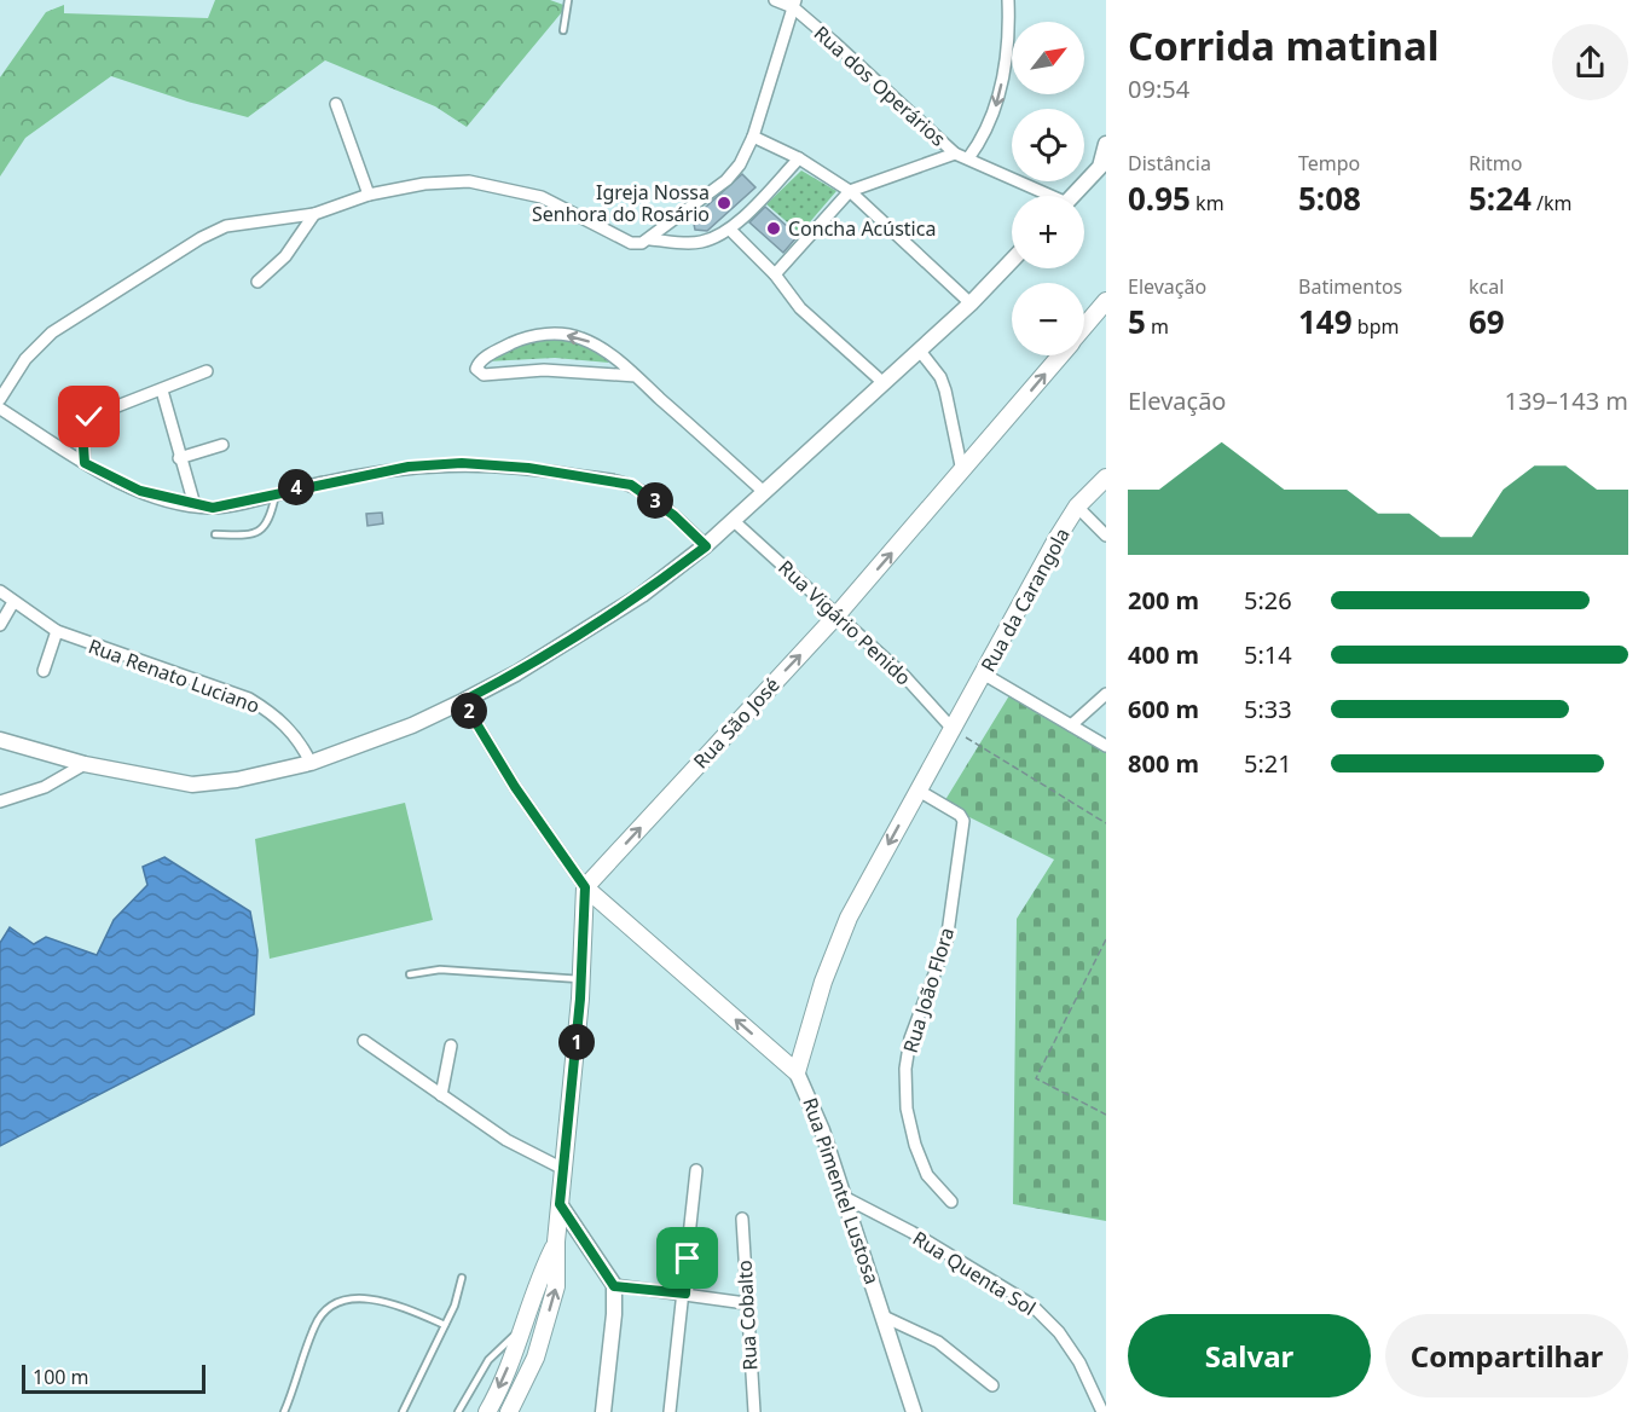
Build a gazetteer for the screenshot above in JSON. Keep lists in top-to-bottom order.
{
  "streets": {
    "main road": ["Rua da Carangola", "Rua São José", "Rua Pimentel Lustosa"],
    "street": [
      "Rua dos Operários",
      "Rua Vigário Penido",
      "Rua Renato Luciano",
      "Rua João Flora",
      "Rua Quenta Sol",
      "Rua Cobalto"
    ]
  },
  "crossings": [
    ["Rua da Carangola", "Rua Vigário Penido"],
    ["Rua Vigário Penido", "Rua São José"],
    ["Rua São José", "Rua Pimentel Lustosa"],
    ["Rua Pimentel Lustosa", "Rua Quenta Sol"]
  ],
  "one_way": ["Rua São José", "Rua Pimentel Lustosa"],
  "places": ["Igreja Nossa Senhora do Rosário", "Concha Acústica"],
  "scale_bar": "100 m",
  "north": "top right",
  "page": {
    "heading": ["Corrida matinal", "09:54"],
    "map_buttons": ["+", "−"],
    "stats": [
      ["Distância", "0.95 km"],
      ["Tempo", "5:08"],
      ["Ritmo", "5:24 /km"],
      ["Elevação", "5 m"],
      ["Batimentos", "149 bpm"],
      ["kcal", "69"]
    ],
    "chart": ["Elevação", "139–143 m"],
    "pins": [
      "4",
      "3",
      "2",
      "1"
    ],
    "list": [
      {
        "name": "200 m",
        "note": "5:26"
      },
      {
        "name": "400 m",
        "note": "5:14"
      },
      {
        "name": "600 m",
        "note": "5:33"
      },
      {
        "name": "800 m",
        "note": "5:21"
      }
    ],
    "buttons": ["Salvar", "Compartilhar"],
    "scale": "100 m"
  }
}
